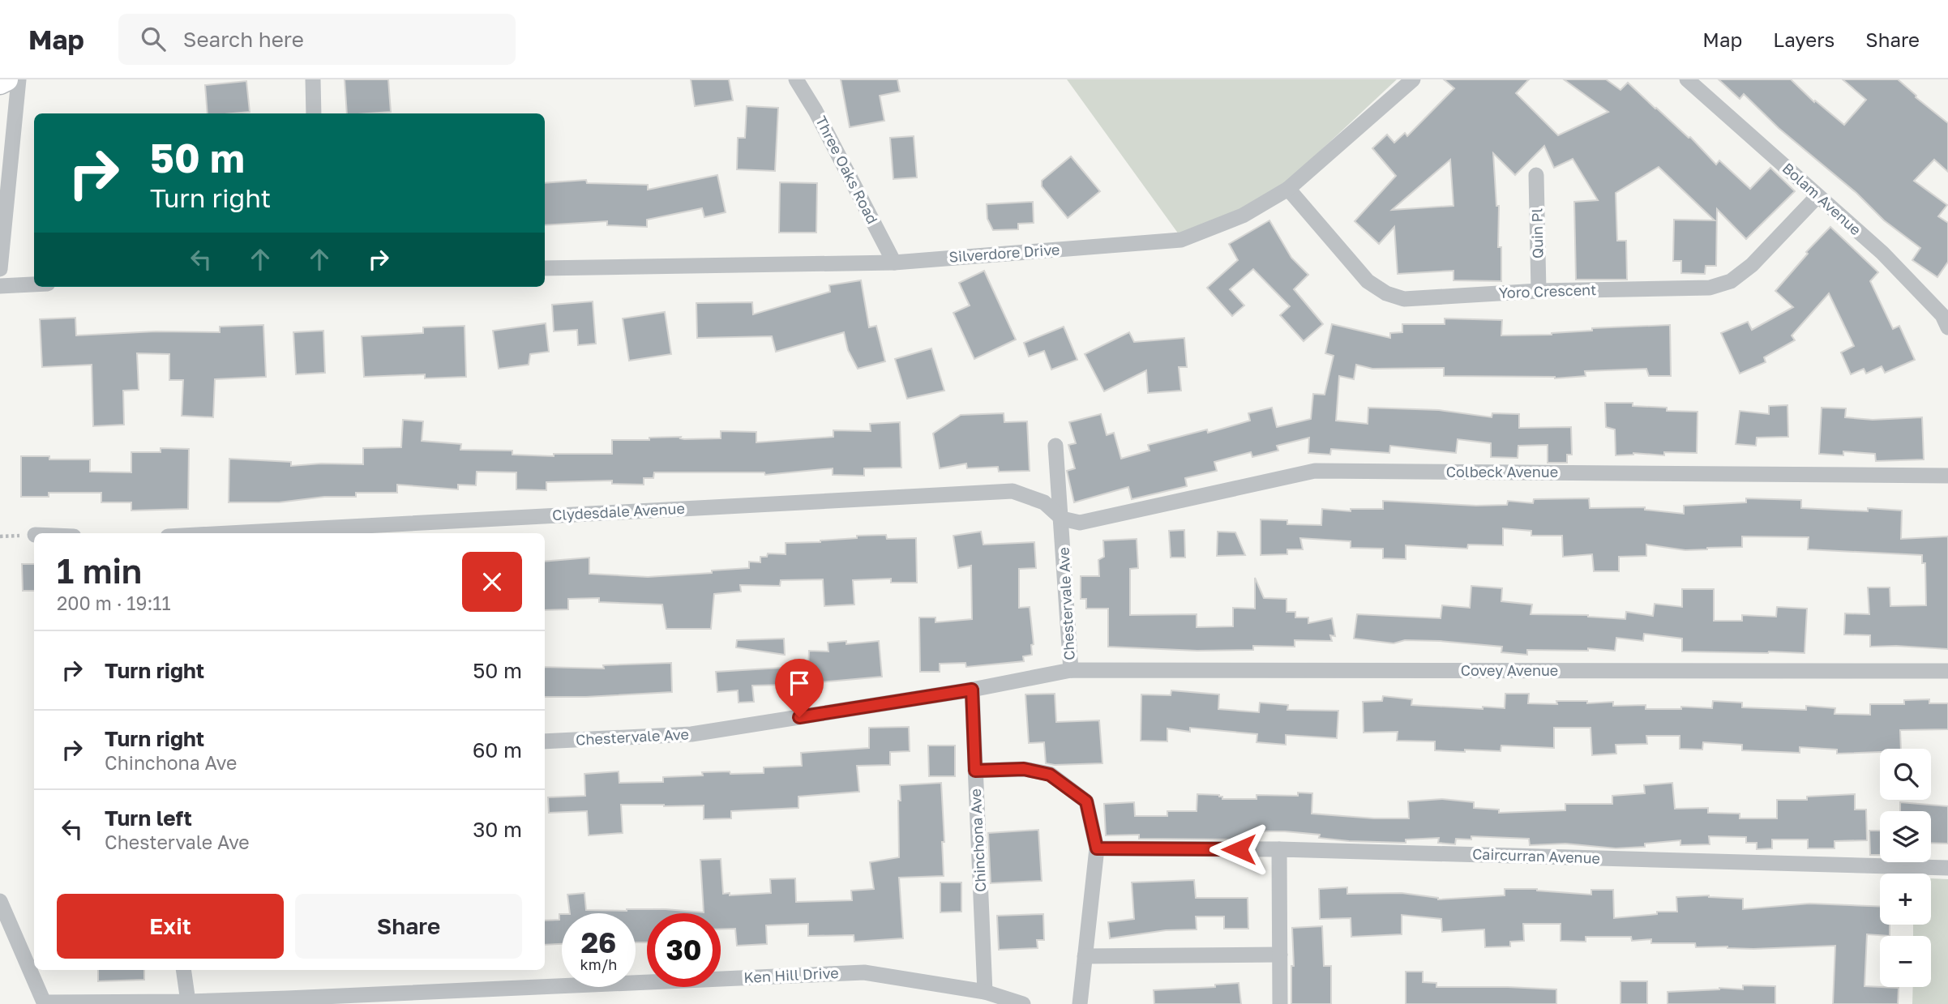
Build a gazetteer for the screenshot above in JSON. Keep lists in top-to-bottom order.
{
  "streets": {
    "street": [
      "Three Oaks Road",
      "Bolam Avenue",
      "Quin Pl",
      "Silverdore Drive",
      "Yoro Crescent",
      "Colbeck Avenue",
      "Clydesdale Avenue",
      "Chestervale Ave",
      "Covey Avenue",
      "Chinchona Ave",
      "Caircurran Avenue",
      "Ken Hill Drive"
    ]
  },
  "crossings": [
    ["Three Oaks Road", "Silverdore Drive"],
    ["Bolam Avenue", "Yoro Crescent"],
    ["Quin Pl", "Yoro Crescent"],
    ["Silverdore Drive", "Yoro Crescent"],
    ["Colbeck Avenue", "Clydesdale Avenue"],
    ["Colbeck Avenue", "Chestervale Ave"],
    ["Clydesdale Avenue", "Chestervale Ave"],
    ["Chestervale Ave", "Covey Avenue"],
    ["Chestervale Ave", "Chinchona Ave"],
    ["Chinchona Ave", "Ken Hill Drive"]
  ],
  "page": {
    "header": "Map",
    "search": "Search here",
    "nav": ["Map", "Layers", "Share"],
    "turn": ["50 m", "Turn right"],
    "heading": ["1 min", "200 m · 19:11"],
    "list": [
      {
        "name": "Turn right",
        "value": "50 m"
      },
      {
        "name": "Turn right",
        "note": "Chinchona Ave",
        "value": "60 m"
      },
      {
        "name": "Turn left",
        "note": "Chestervale Ave",
        "value": "30 m"
      }
    ],
    "map_buttons": ["+", "−"],
    "buttons": ["Exit", "Share"],
    "speed": "26 km/h",
    "limit": "30"
  }
}
